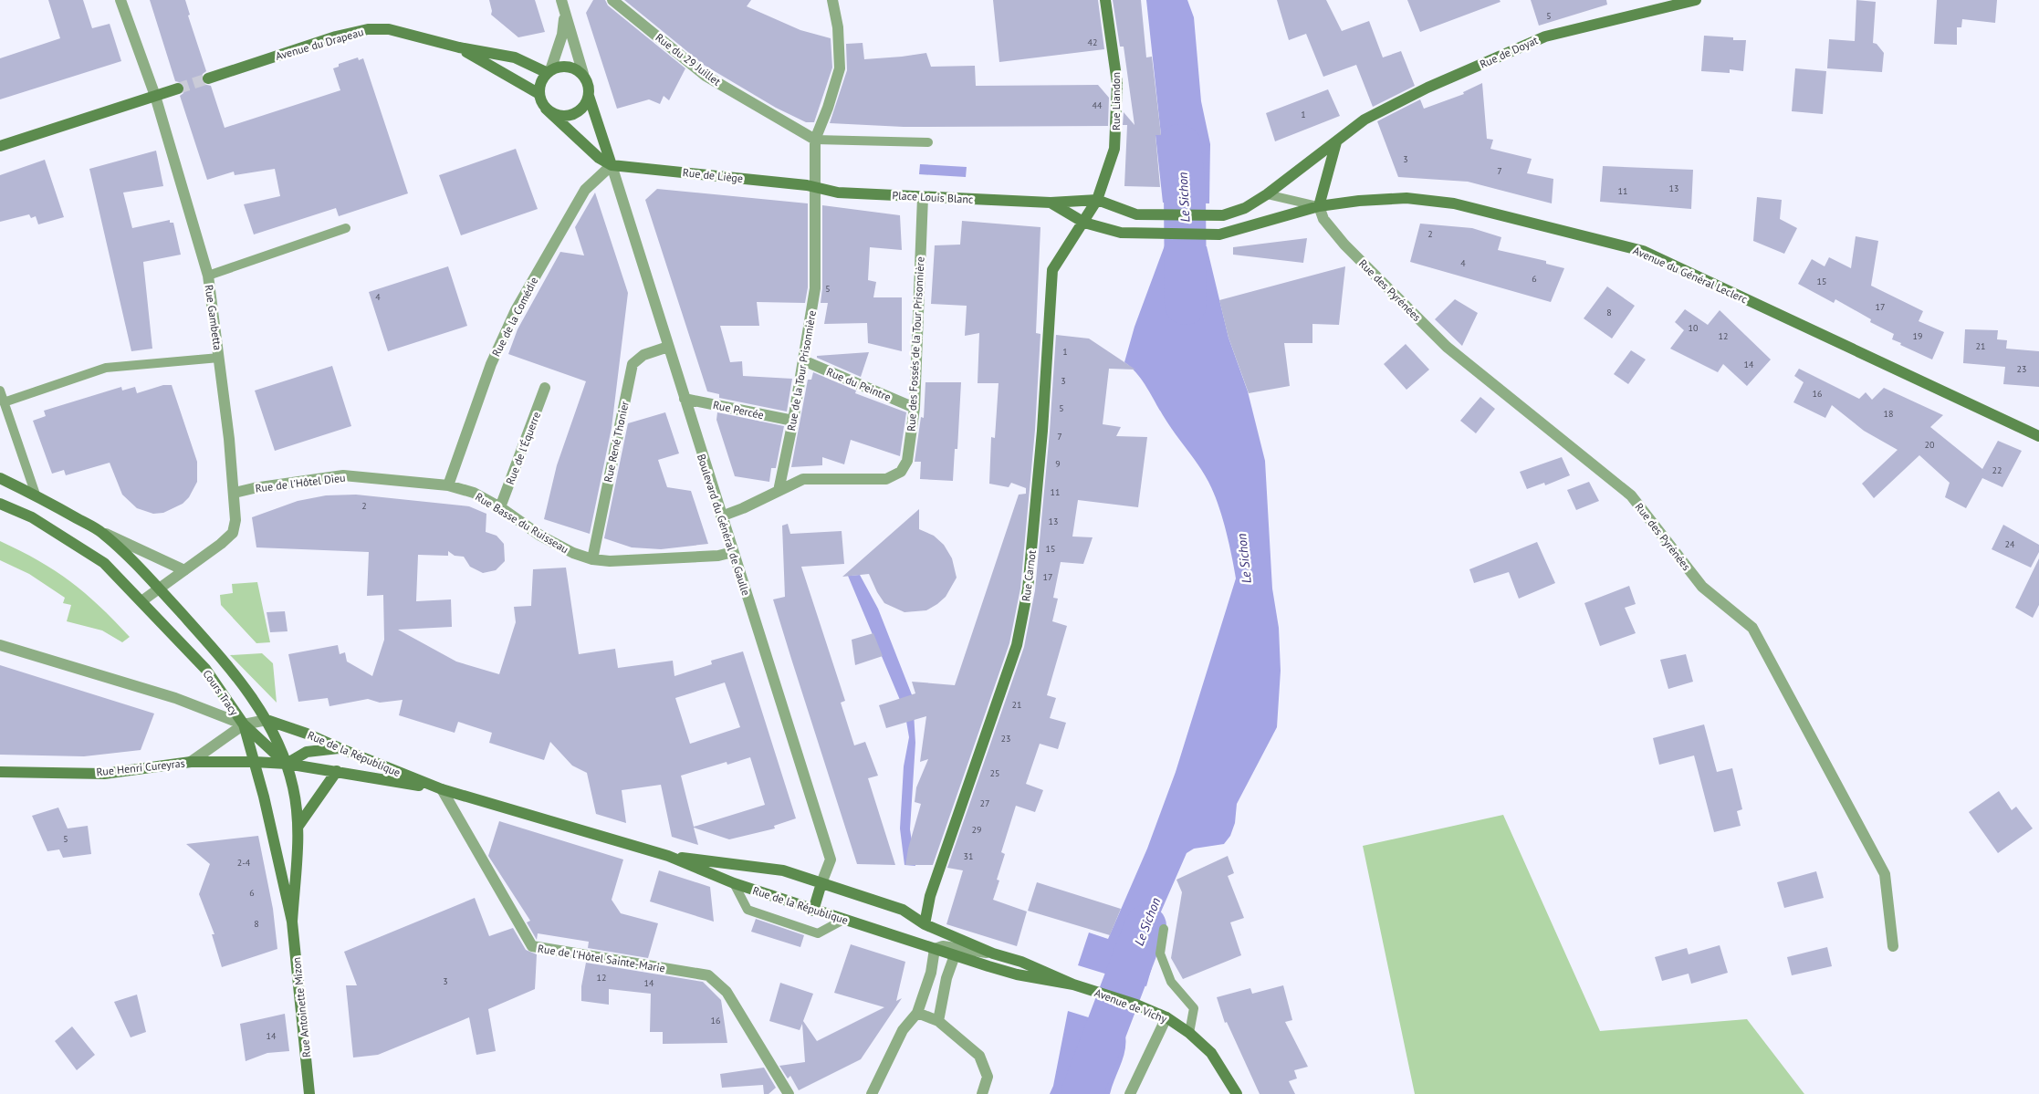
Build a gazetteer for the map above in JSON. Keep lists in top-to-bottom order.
{
  "streets": {
    "main road": [
      "Avenue du Drapeau",
      "Rue de Doyat",
      "Rue Liandon",
      "Rue de Liège",
      "Place Louis Blanc",
      "Avenue du Général Leclerc",
      "Boulevard du Général de Gaulle",
      "Rue Carnot",
      "Cours Tracy",
      "Rue de la République",
      "Rue Henri Cureyras",
      "Avenue de Vichy",
      "Rue Antoinette Mizon"
    ],
    "street": [
      "Rue du 29 Juillet",
      "Rue des Pyrénées",
      "Rue de la Comédie",
      "Rue Gambetta",
      "Rue des Fossés de la Tour Prisonnière",
      "Rue de la Tour Prisonnière",
      "Rue du Peintre",
      "Rue Percée",
      "Rue René Thonier",
      "Rue de l'Équerre",
      "Rue de l'Hôtel Dieu",
      "Rue Basse du Ruisseau",
      "Rue de l'Hôtel Sainte-Marie"
    ]
  },
  "crossings": [
    ["Avenue du Drapeau", "Boulevard du Général de Gaulle"],
    ["Rue de Doyat", "Rue Liandon"],
    ["Rue de Doyat", "Place Louis Blanc"],
    ["Rue du 29 Juillet", "Rue de la Tour Prisonnière"],
    ["Rue Liandon", "Place Louis Blanc"],
    ["Rue Liandon", "Rue Carnot"],
    ["Rue de Liège", "Place Louis Blanc"],
    ["Rue de Liège", "Rue de la Comédie"],
    ["Rue de Liège", "Rue de la Tour Prisonnière"],
    ["Rue de Liège", "Boulevard du Général de Gaulle"],
    ["Place Louis Blanc", "Avenue du Général Leclerc"],
    ["Place Louis Blanc", "Rue des Fossés de la Tour Prisonnière"],
    ["Place Louis Blanc", "Rue de la Tour Prisonnière"],
    ["Place Louis Blanc", "Rue Carnot"],
    ["Avenue du Général Leclerc", "Rue des Pyrénées"],
    ["Rue de la Comédie", "Rue de l'Hôtel Dieu"],
    ["Rue de la Comédie", "Rue Basse du Ruisseau"],
    ["Rue de la Comédie", "Boulevard du Général de Gaulle"],
    ["Rue Gambetta", "Rue de l'Hôtel Dieu"],
    ["Rue Gambetta", "Cours Tracy"],
    ["Rue des Fossés de la Tour Prisonnière", "Rue de la Tour Prisonnière"],
    ["Rue des Fossés de la Tour Prisonnière", "Rue du Peintre"],
    ["Rue de la Tour Prisonnière", "Rue du Peintre"],
    ["Rue de la Tour Prisonnière", "Rue Percée"],
    ["Rue Percée", "Boulevard du Général de Gaulle"],
    ["Rue René Thonier", "Rue Basse du Ruisseau"],
    ["Rue René Thonier", "Boulevard du Général de Gaulle"],
    ["Rue de l'Équerre", "Rue Basse du Ruisseau"],
    ["Rue de l'Hôtel Dieu", "Rue Basse du Ruisseau"],
    ["Rue Basse du Ruisseau", "Boulevard du Général de Gaulle"],
    ["Boulevard du Général de Gaulle", "Rue de la République"],
    ["Rue Carnot", "Rue de la République"],
    ["Rue Carnot", "Avenue de Vichy"],
    ["Cours Tracy", "Rue de la République"],
    ["Cours Tracy", "Rue Henri Cureyras"],
    ["Cours Tracy", "Rue Antoinette Mizon"],
    ["Rue de la République", "Rue Henri Cureyras"],
    ["Rue de la République", "Rue de l'Hôtel Sainte-Marie"],
    ["Rue de la République", "Avenue de Vichy"],
    ["Rue de la République", "Rue Antoinette Mizon"],
    ["Rue Henri Cureyras", "Rue Antoinette Mizon"]
  ],
  "water": ["Le Sichon"],
  "house_numbers": [
    "5",
    "42",
    "44",
    "1",
    "3",
    "7",
    "13",
    "11",
    "2",
    "4",
    "6",
    "15",
    "5",
    "4",
    "17",
    "8",
    "10",
    "12",
    "19",
    "21",
    "1",
    "14",
    "23",
    "3",
    "16",
    "5",
    "18",
    "7",
    "20",
    "9",
    "22",
    "11",
    "2",
    "13",
    "24",
    "15",
    "17",
    "21",
    "23",
    "25",
    "27",
    "29",
    "5",
    "31",
    "2-4",
    "6",
    "8",
    "12",
    "3",
    "14",
    "16",
    "14"
  ]
}
